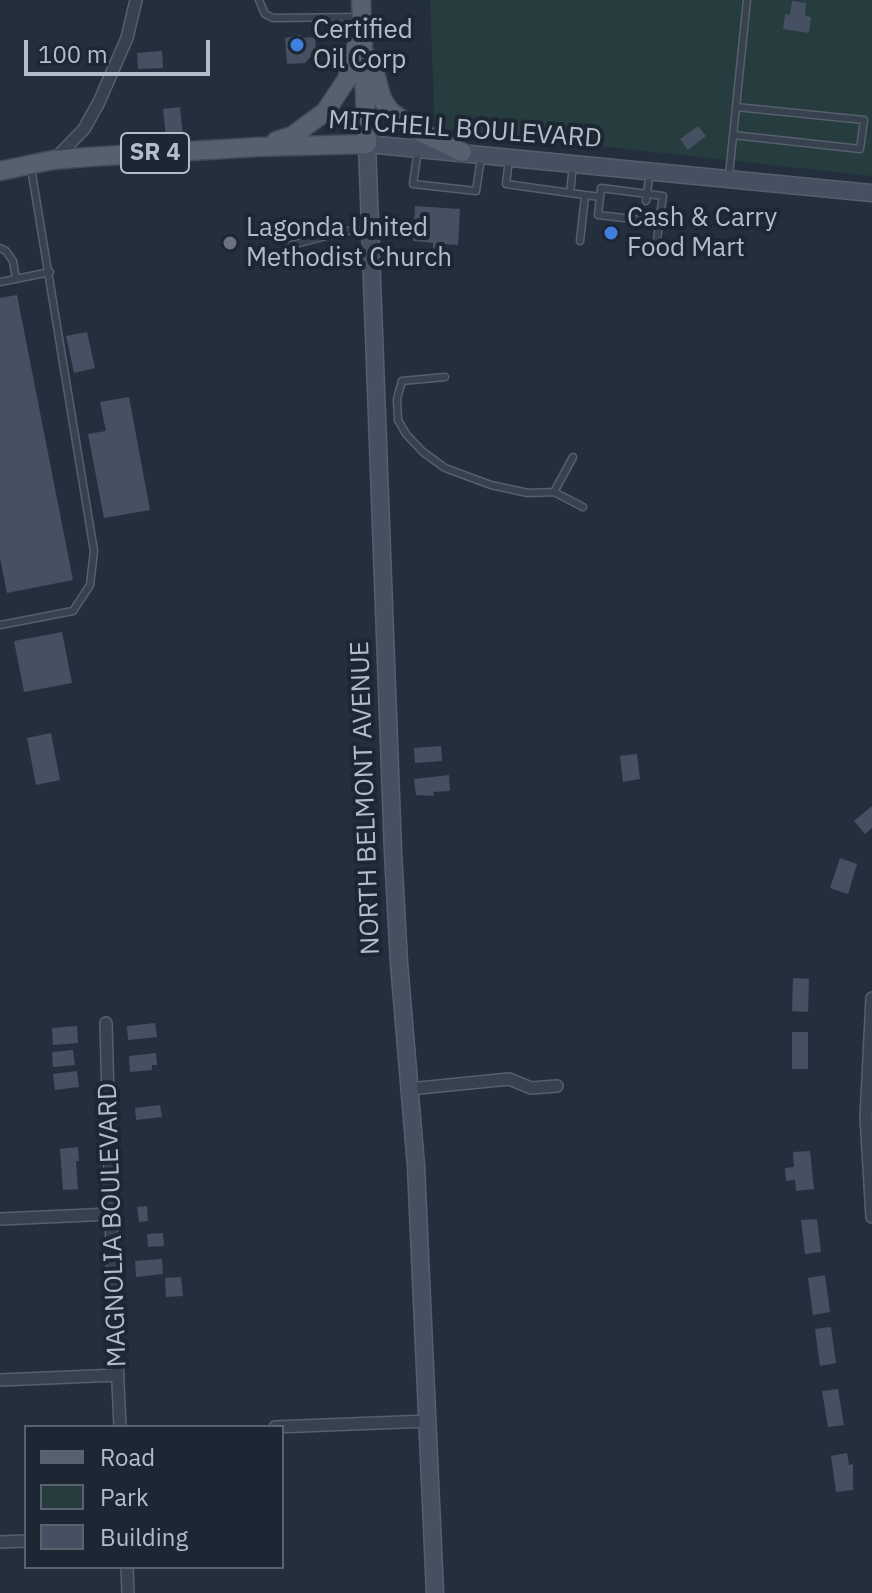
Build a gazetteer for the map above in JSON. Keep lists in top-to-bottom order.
{
  "streets": {
    "main road": ["MITCHELL BOULEVARD", "SR 4", "NORTH BELMONT AVENUE"],
    "street": ["MAGNOLIA BOULEVARD"]
  },
  "crossings": [
    ["MITCHELL BOULEVARD", "SR 4"],
    ["MITCHELL BOULEVARD", "NORTH BELMONT AVENUE"],
    ["SR 4", "NORTH BELMONT AVENUE"]
  ],
  "places": ["Certified Oil Corp", "Cash & Carry Food Mart", "Lagonda United Methodist Church"],
  "legend": ["Road", "Park", "Building"],
  "scale_bar": "100 m"
}
